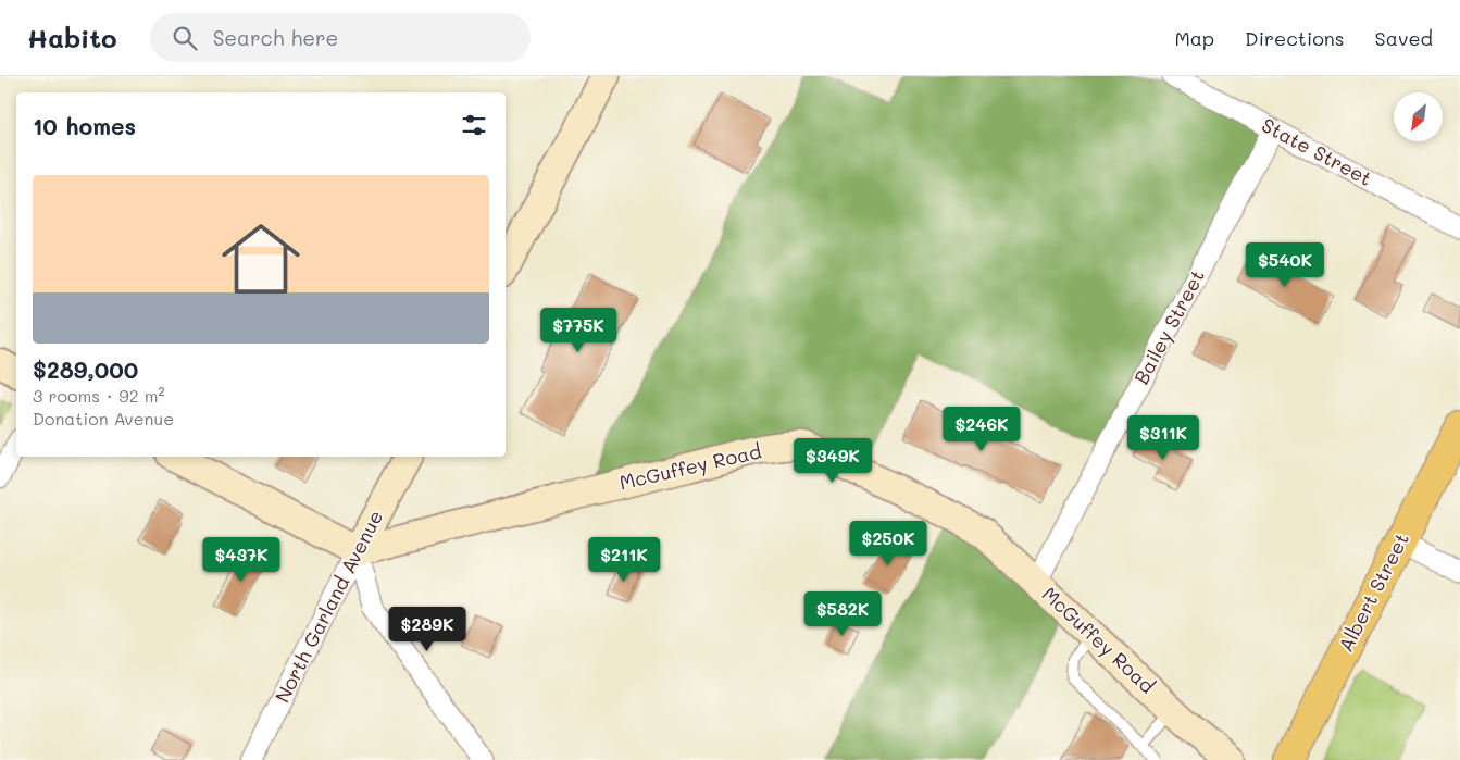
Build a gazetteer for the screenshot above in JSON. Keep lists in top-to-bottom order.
{
  "streets": {
    "main road": ["Albert Street"],
    "street": [
      "State Street",
      "Bailey Street",
      "McGuffey Road",
      "North Garland Avenue"
    ]
  },
  "crossings": [
    ["State Street", "Bailey Street"],
    ["Bailey Street", "McGuffey Road"],
    ["McGuffey Road", "North Garland Avenue"]
  ],
  "north": "bottom left",
  "page": {
    "header": "Habito",
    "search": "Search here",
    "nav": ["Map", "Directions", "Saved"],
    "heading": "10 homes",
    "list": [
      {
        "name": "$289,000",
        "note": "3 rooms · 92 m² · Donation Avenue"
      }
    ],
    "price": [
      "$540K",
      "$775K",
      "$246K",
      "$311K",
      "$349K",
      "$250K",
      "$437K",
      "$211K",
      "$582K",
      "$289K"
    ]
  }
}
